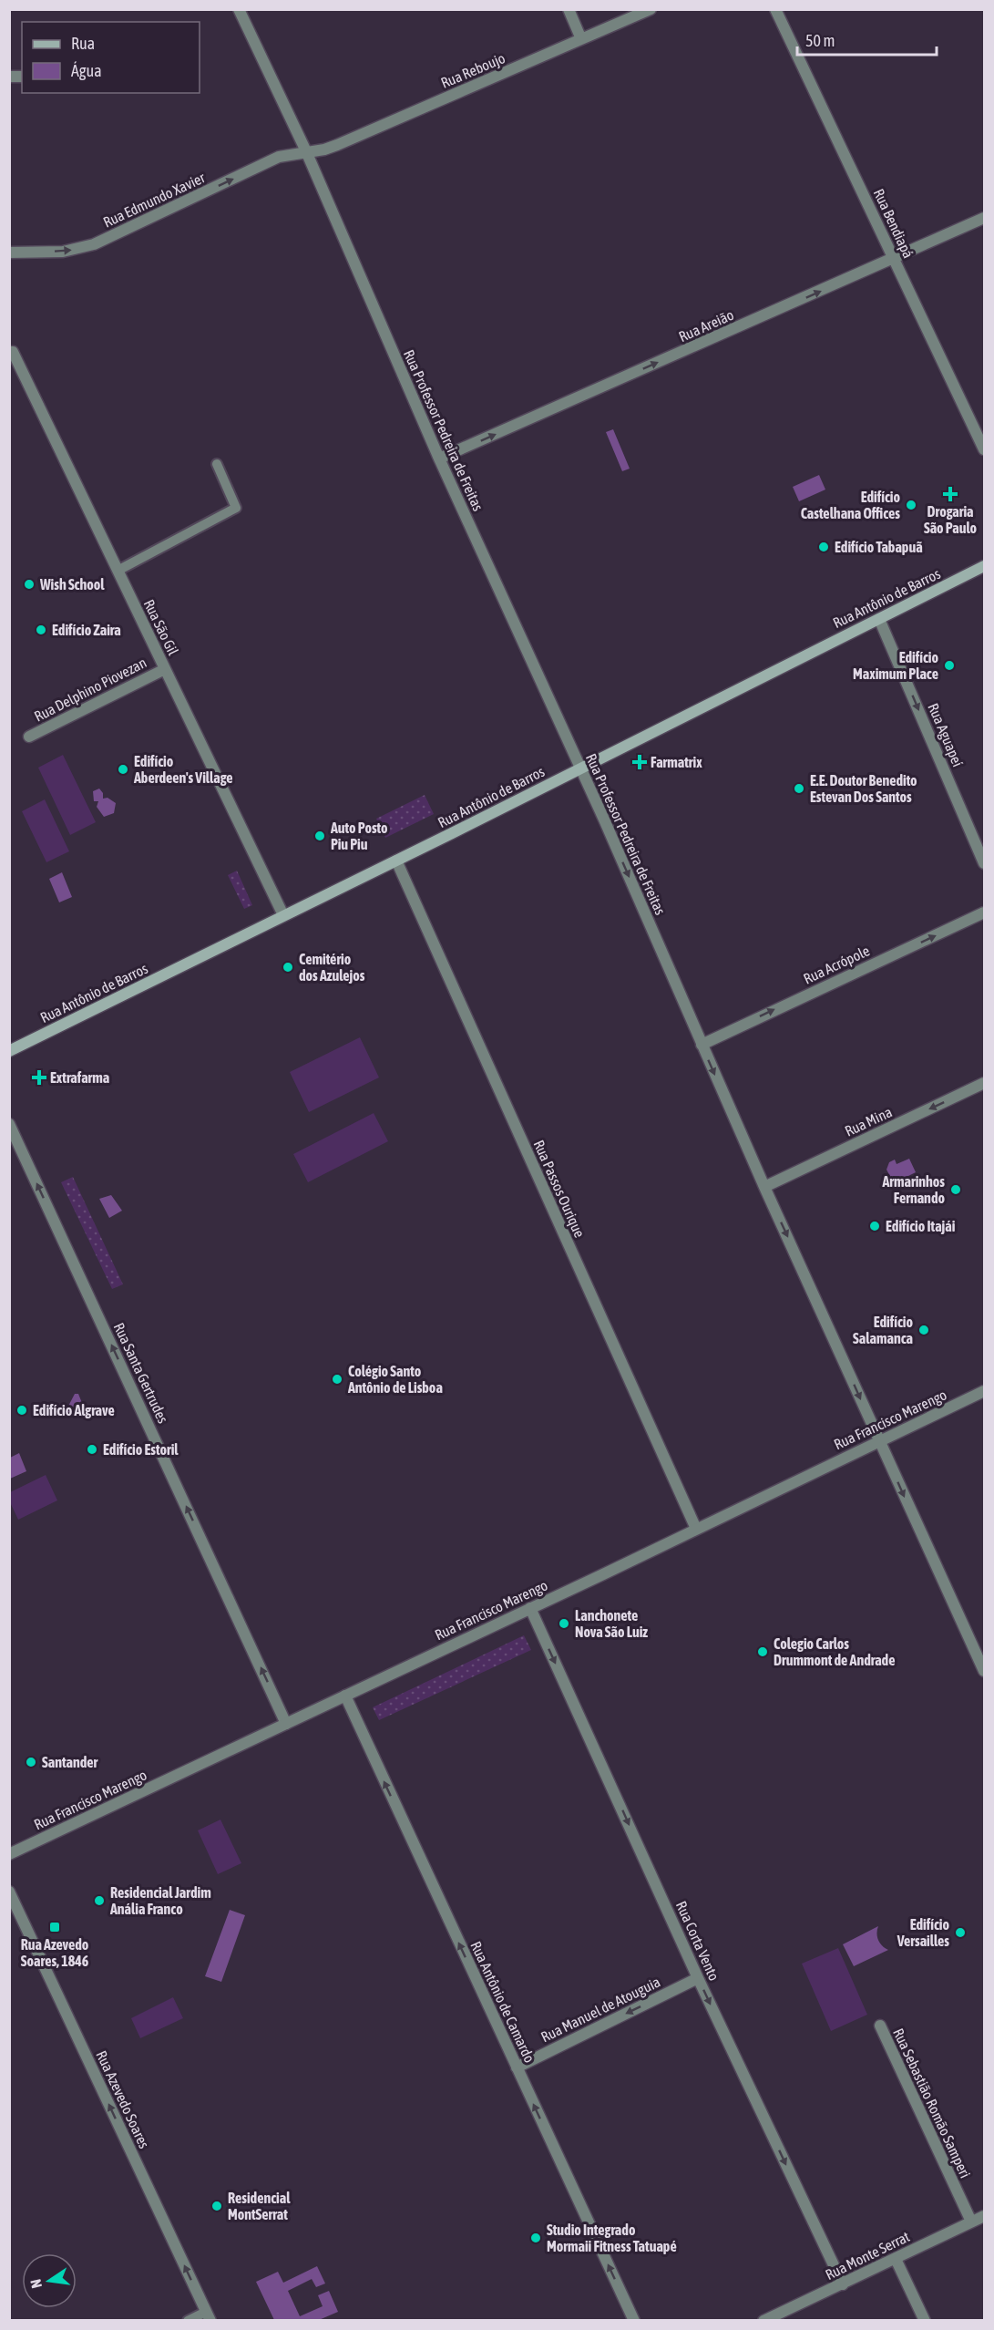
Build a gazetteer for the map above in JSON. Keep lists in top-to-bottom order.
{
  "streets": {
    "main road": ["Rua Antônio de Barros"],
    "street": [
      "Rua Reboujo",
      "Rua Edmundo Xavier",
      "Rua Bendiapá",
      "Rua Areião",
      "Rua Professor Pedreira de Freitas",
      "Rua São Gil",
      "Rua Delphino Piovezan",
      "Rua Aguapeí",
      "Rua Acrópole",
      "Rua Mina",
      "Rua Passos Ourique",
      "Rua Santa Gertrudes",
      "Rua Francisco Marengo",
      "Rua Corta Vento",
      "Rua Antônio de Camardo",
      "Rua Manuel de Atouguia",
      "Rua Azevedo Soares",
      "Rua Sebastião Romão Samperi",
      "Rua Monte Serrat"
    ]
  },
  "crossings": [
    ["Rua Reboujo", "Rua Edmundo Xavier"],
    ["Rua Reboujo", "Rua Professor Pedreira de Freitas"],
    ["Rua Edmundo Xavier", "Rua Professor Pedreira de Freitas"],
    ["Rua Bendiapá", "Rua Areião"],
    ["Rua Areião", "Rua Professor Pedreira de Freitas"],
    ["Rua Professor Pedreira de Freitas", "Rua Antônio de Barros"],
    ["Rua Professor Pedreira de Freitas", "Rua Acrópole"],
    ["Rua Professor Pedreira de Freitas", "Rua Mina"],
    ["Rua Professor Pedreira de Freitas", "Rua Francisco Marengo"],
    ["Rua Antônio de Barros", "Rua São Gil"],
    ["Rua Antônio de Barros", "Rua Aguapeí"],
    ["Rua Antônio de Barros", "Rua Passos Ourique"],
    ["Rua São Gil", "Rua Delphino Piovezan"],
    ["Rua Passos Ourique", "Rua Francisco Marengo"],
    ["Rua Santa Gertrudes", "Rua Francisco Marengo"],
    ["Rua Francisco Marengo", "Rua Corta Vento"],
    ["Rua Francisco Marengo", "Rua Antônio de Camardo"],
    ["Rua Corta Vento", "Rua Manuel de Atouguia"],
    ["Rua Corta Vento", "Rua Monte Serrat"],
    ["Rua Antônio de Camardo", "Rua Manuel de Atouguia"],
    ["Rua Sebastião Romão Samperi", "Rua Monte Serrat"]
  ],
  "one_way": [
    "Rua Edmundo Xavier",
    "Rua Areião",
    "Rua Professor Pedreira de Freitas",
    "Rua Aguapeí",
    "Rua Acrópole",
    "Rua Mina",
    "Rua Santa Gertrudes",
    "Rua Corta Vento",
    "Rua Antônio de Camardo",
    "Rua Manuel de Atouguia",
    "Rua Azevedo Soares"
  ],
  "places": {
    "health": ["Drogaria São Paulo", "Farmatrix", "Extrafarma"],
    "other": [
      "Edifício Castelhana Offices",
      "Edifício Tabapuã",
      "Wish School",
      "Edifício Zaira",
      "Edifício Maximum Place",
      "Edifício Aberdeen's Village",
      "E.E. Doutor Benedito Estevan Dos Santos",
      "Auto Posto Piu Piu",
      "Cemitério dos Azulejos",
      "Armarinhos Fernando",
      "Edifício Itajái",
      "Edifício Salamanca",
      "Colégio Santo Antônio de Lisboa",
      "Edifício Algrave",
      "Edifício Estoril",
      "Lanchonete Nova São Luiz",
      "Colegio Carlos Drummont de Andrade",
      "Santander",
      "Residencial Jardim Anália Franco",
      "Edifício Versailles",
      "Residencial MontSerrat",
      "Studio Integrado Mormaii Fitness Tatuapé"
    ],
    "transit": ["Rua Azevedo Soares, 1846"]
  },
  "legend": ["Rua", "Água"],
  "scale_bar": "50 m",
  "north": "left"
}
